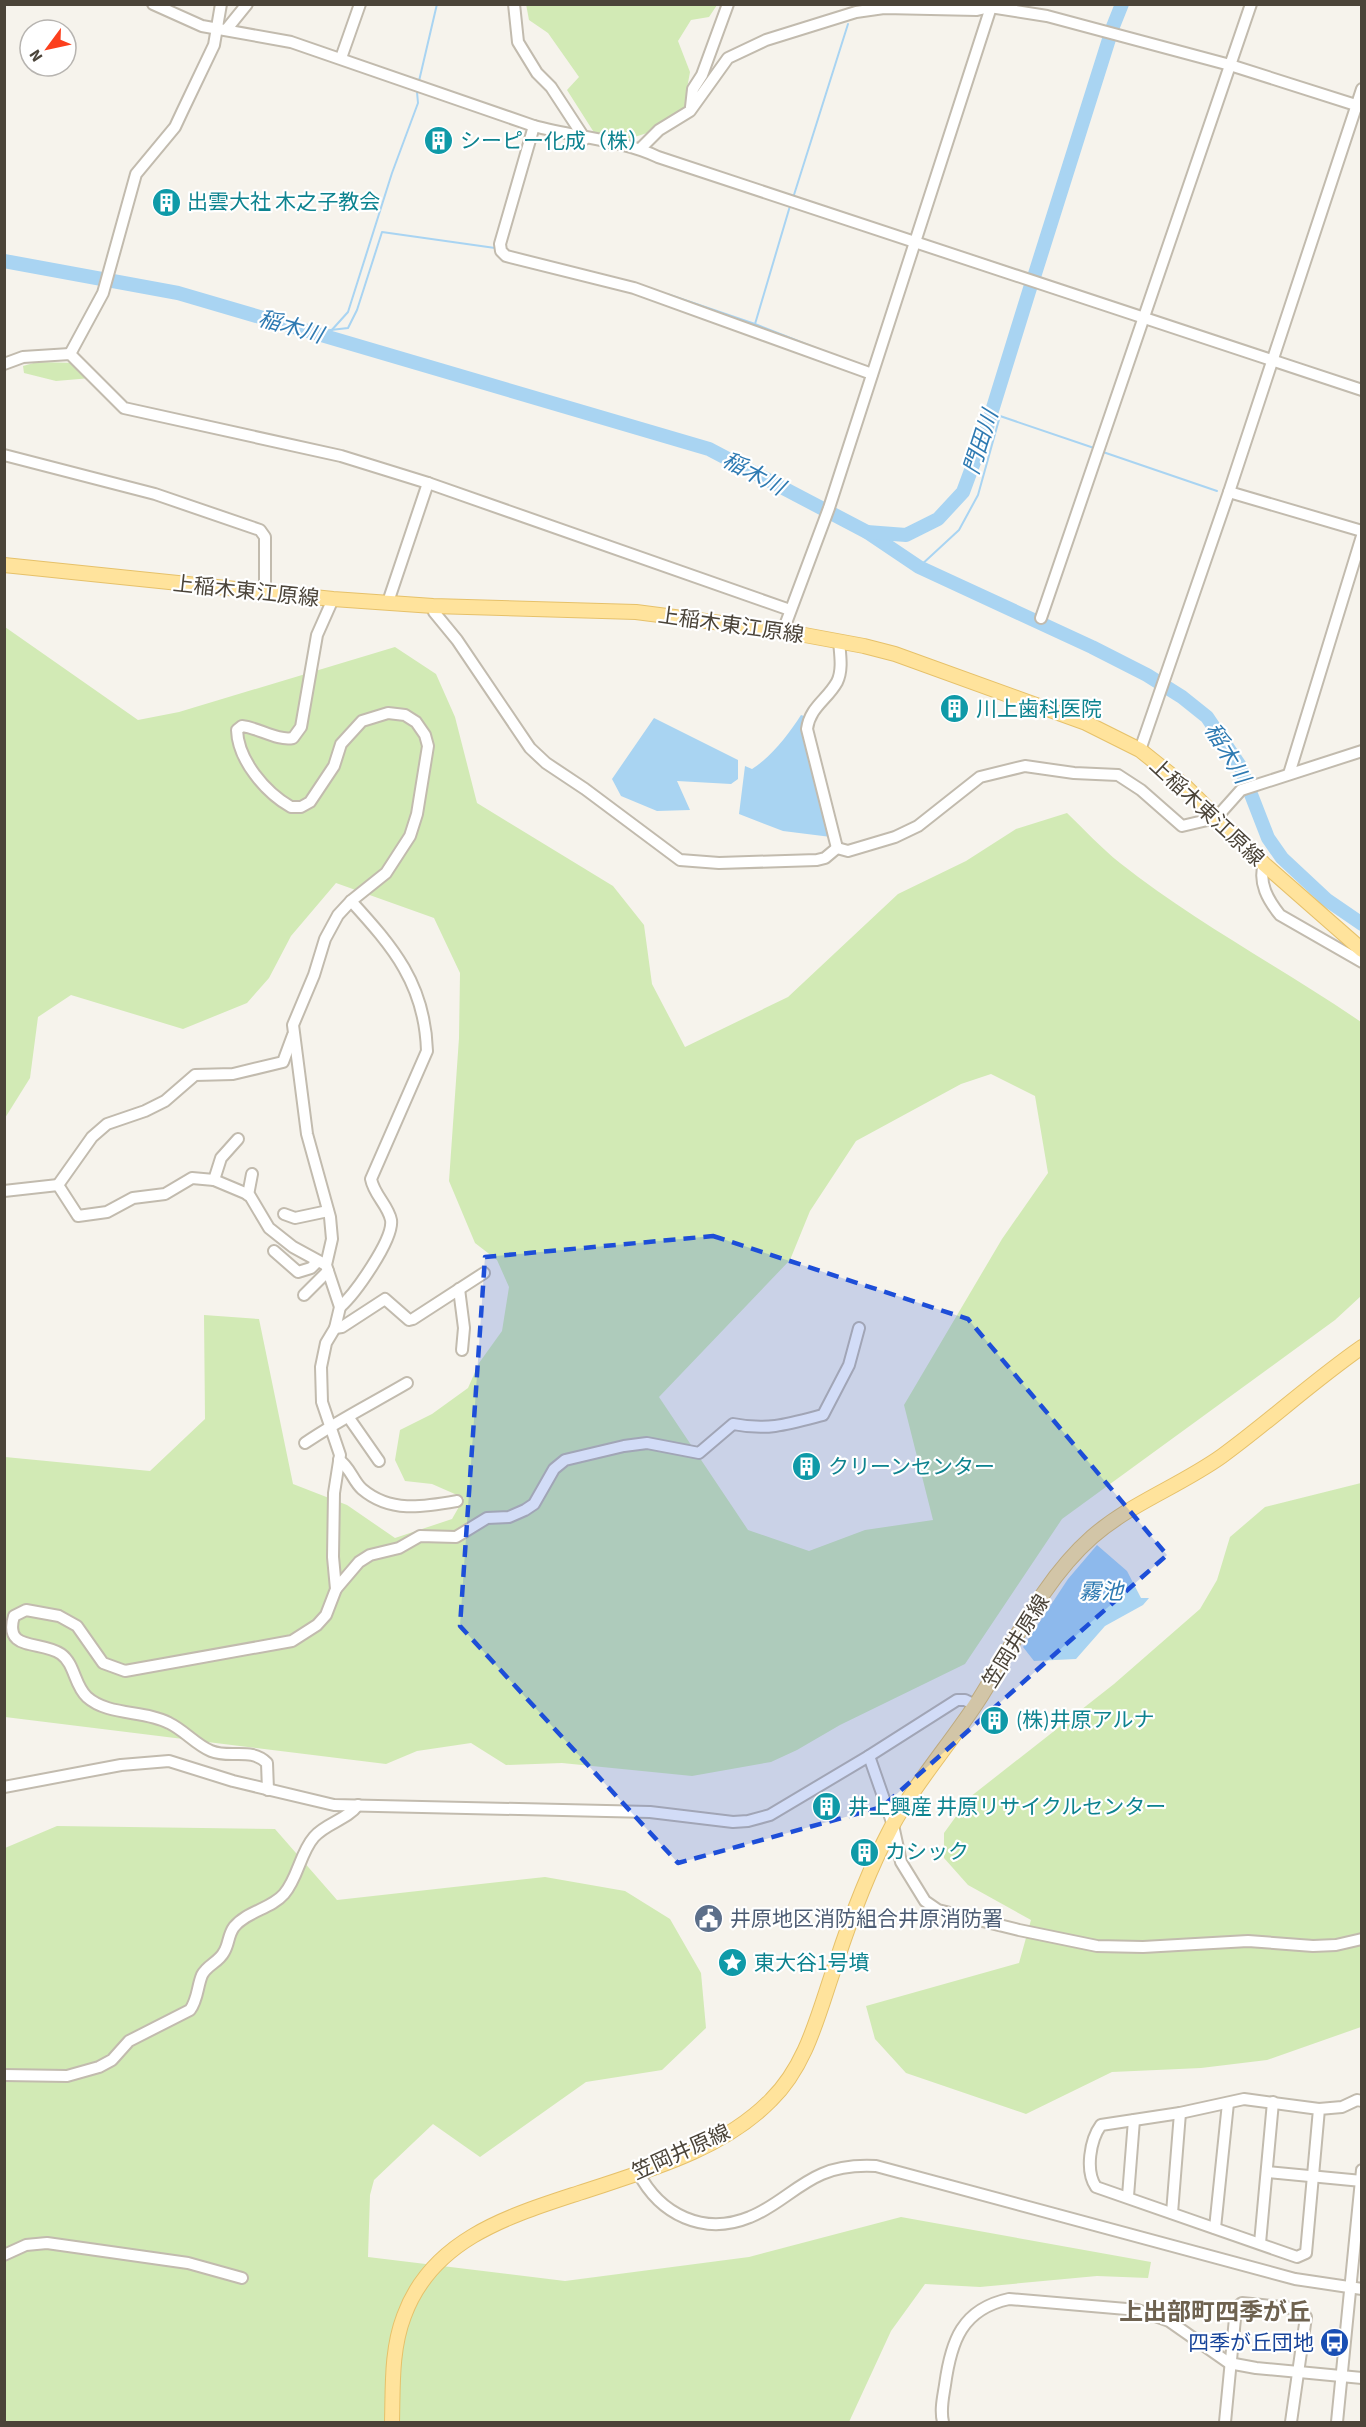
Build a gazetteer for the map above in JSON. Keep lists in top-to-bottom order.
{
  "streets": {
    "main road": ["上稲木東江原線", "笠岡井原線"]
  },
  "districts": ["上出部町四季が丘"],
  "water": ["稲木川", "門田川", "霧池"],
  "places": {
    "building": [
      "シーピー化成（株）",
      "出雲大社 木之子教会",
      "川上歯科医院",
      "クリーンセンター",
      "(株)井原アルナ",
      "井上興産 井原リサイクルセンター",
      "カシック"
    ],
    "public building": ["井原地区消防組合井原消防署"],
    "place": ["東大谷1号墳"],
    "bus stop": ["四季が丘団地"]
  },
  "north": "bottom left"
}
